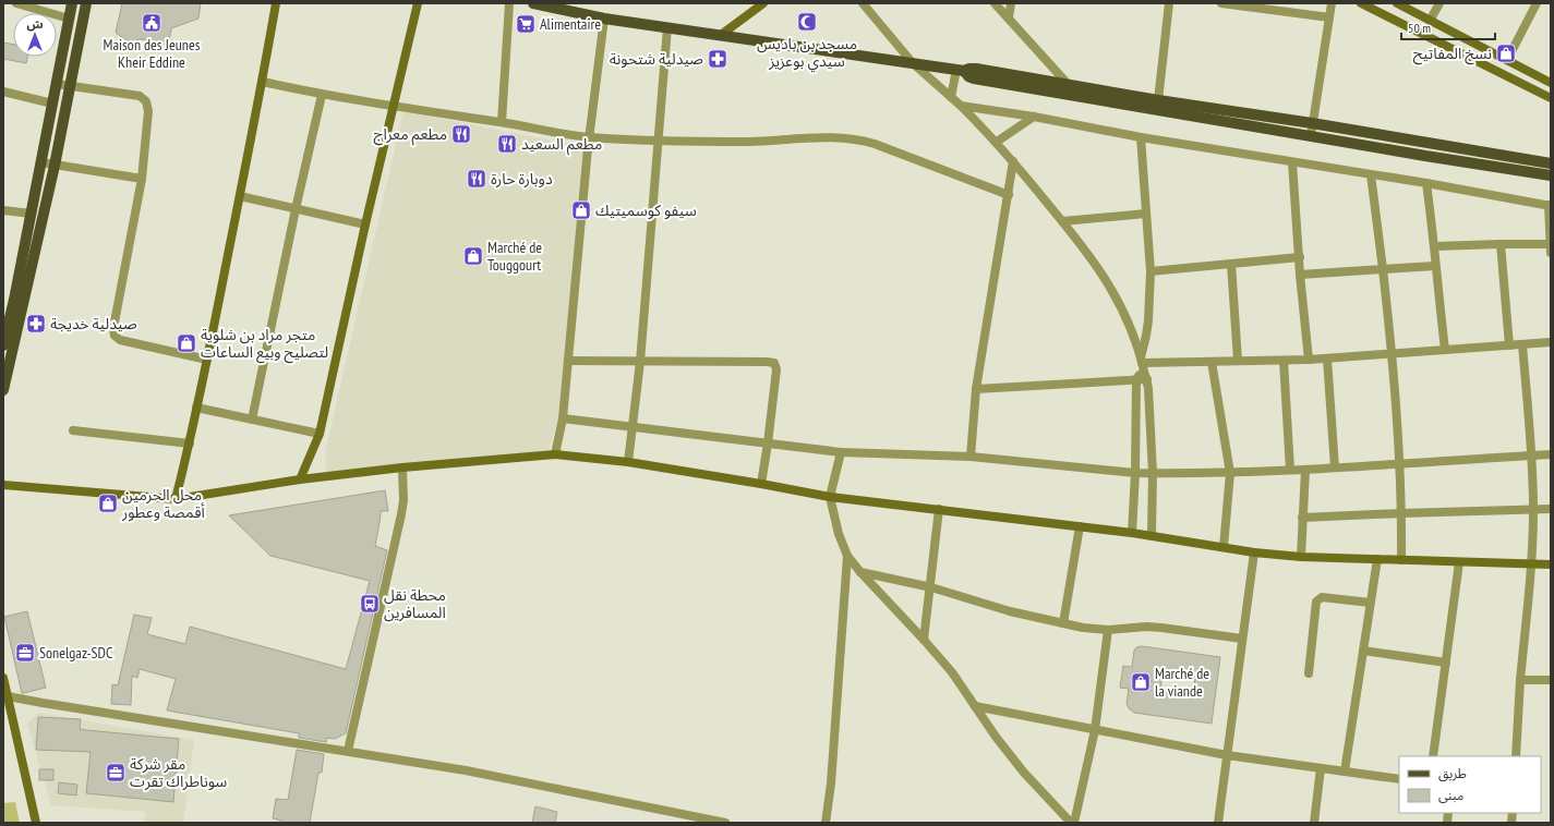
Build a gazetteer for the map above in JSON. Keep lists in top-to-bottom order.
{
  "places": {
    "mosque": ["مسجد بن باديس سيدي بوعزيز"],
    "public building": ["Maison des Jeunes Kheir Eddine"],
    "supermarket": ["Alimentaire"],
    "shop": [
      "نسخ المفاتيح",
      "سيفو كوسميتيك",
      "Marché de Touggourt",
      "متجر مراد بن شلوية لتصليح وبيع الساعات",
      "محل الحرمين أقمصة وعطور",
      "Marché de la viande"
    ],
    "pharmacy": ["صيدلية شتحونة", "صيدلية خديجة"],
    "restaurant": ["مطعم معراج", "مطعم السعيد", "دوبارة حارة"],
    "bus stop": ["محطة نقل المسافرين"],
    "office": ["Sonelgaz-SDC", "مقر شركة سوناطراك تقرت"]
  },
  "legend": ["طريق", "مبنى"],
  "scale_bar": "50 m",
  "north": "top"
}
